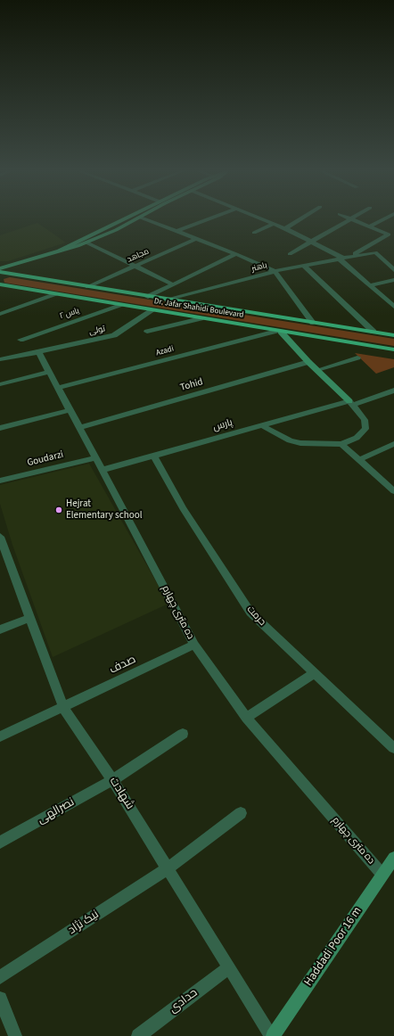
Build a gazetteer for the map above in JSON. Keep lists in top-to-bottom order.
{
  "streets": {
    "main road": ["Dr. Jafar Shahidi Boulevard"],
    "street": [
      "مجاهد",
      "باهنر",
      "یاس ۲",
      "تولی",
      "Azadi",
      "Tohid",
      "پارس",
      "Goudarzi",
      "ده متری چهارم",
      "حرمت",
      "صدف",
      "شهادت",
      "نصرالهی",
      "نیک نژاد",
      "Haddadi Poor 16 m",
      "حدادی"
    ]
  },
  "crossings": [
    ["مجاهد", "Dr. Jafar Shahidi Boulevard"],
    ["باهنر", "Dr. Jafar Shahidi Boulevard"],
    ["Dr. Jafar Shahidi Boulevard", "یاس ۲"],
    ["Dr. Jafar Shahidi Boulevard", "تولی"],
    ["Dr. Jafar Shahidi Boulevard", "Azadi"],
    ["تولی", "ده متری چهارم"],
    ["Azadi", "ده متری چهارم"],
    ["Tohid", "ده متری چهارم"],
    ["پارس", "ده متری چهارم"],
    ["پارس", "حرمت"],
    ["Goudarzi", "ده متری چهارم"],
    ["ده متری چهارم", "صدف"],
    ["ده متری چهارم", "Haddadi Poor 16 m"],
    ["صدف", "شهادت"],
    ["شهادت", "نصرالهی"],
    ["شهادت", "نیک نژاد"],
    ["شهادت", "Haddadi Poor 16 m"],
    ["شهادت", "حدادی"]
  ],
  "places": ["Hejrat Elementary school"]
}
